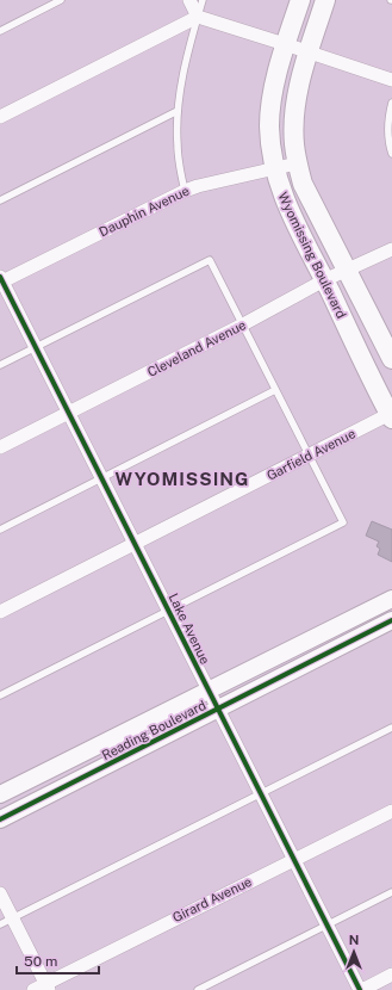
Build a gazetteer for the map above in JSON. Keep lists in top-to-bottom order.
{
  "streets": {
    "main road": ["Wyomissing Boulevard"],
    "street": [
      "Dauphin Avenue",
      "Cleveland Avenue",
      "Garfield Avenue",
      "Lake Avenue",
      "Reading Boulevard",
      "Girard Avenue"
    ]
  },
  "crossings": [
    ["Dauphin Avenue", "Wyomissing Boulevard"],
    ["Dauphin Avenue", "Lake Avenue"],
    ["Wyomissing Boulevard", "Cleveland Avenue"],
    ["Wyomissing Boulevard", "Garfield Avenue"],
    ["Cleveland Avenue", "Lake Avenue"],
    ["Garfield Avenue", "Lake Avenue"],
    ["Lake Avenue", "Reading Boulevard"],
    ["Lake Avenue", "Girard Avenue"]
  ],
  "districts": ["WYOMISSING"],
  "scale_bar": "50 m",
  "north": "top"
}
